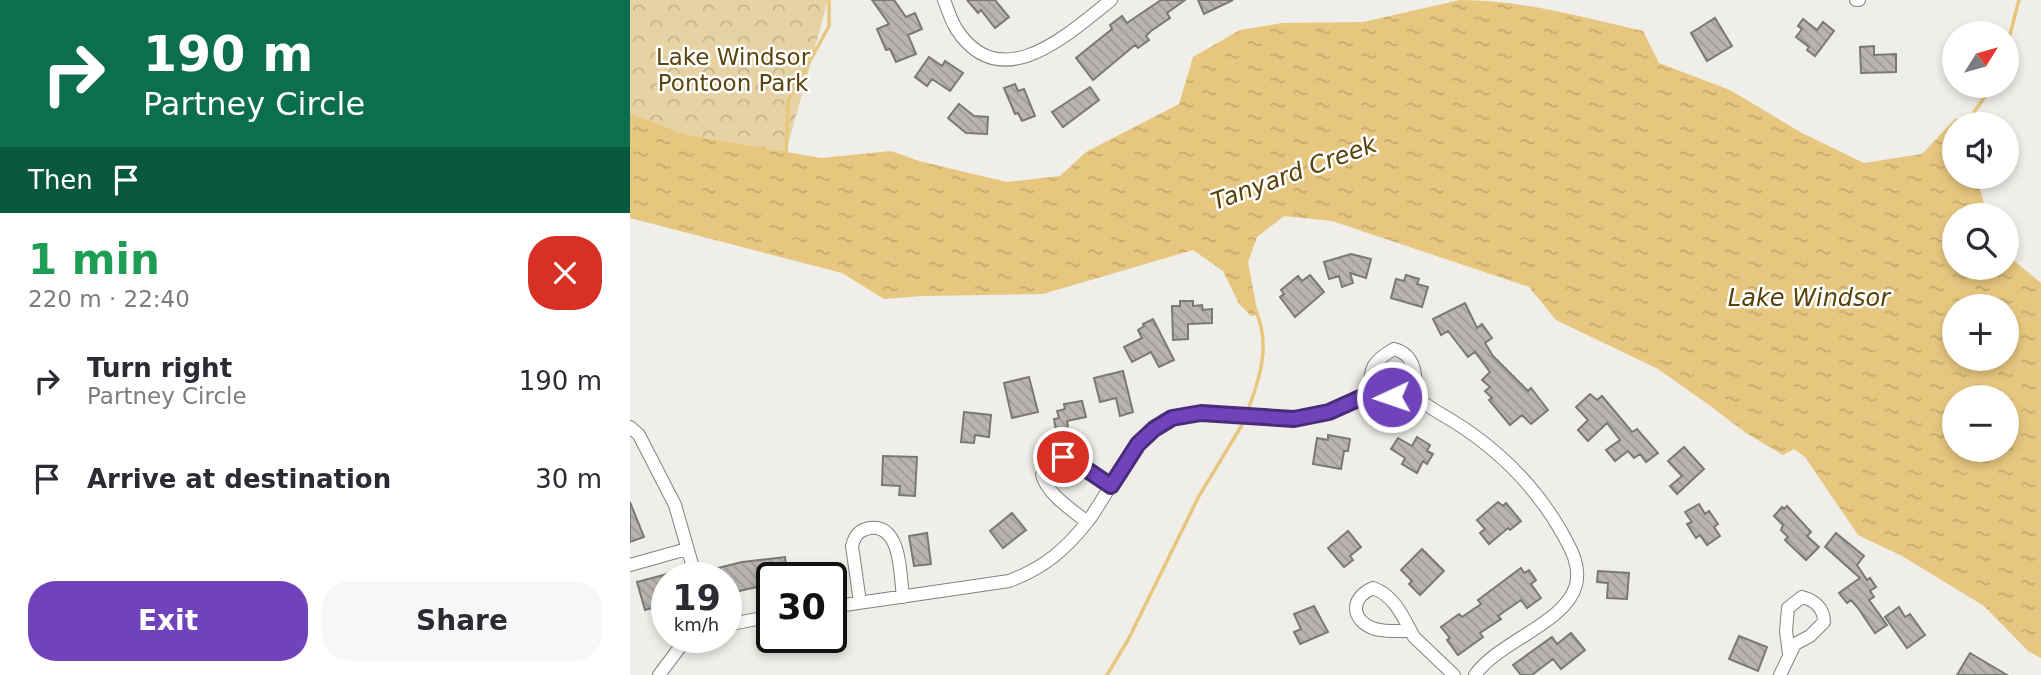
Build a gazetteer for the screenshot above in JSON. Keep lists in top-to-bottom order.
{
  "water": ["Tanyard Creek", "Lake Windsor"],
  "parks": ["Lake Windsor Pontoon Park"],
  "north": "top right",
  "page": {
    "turn": ["190 m", "Partney Circle"],
    "map_buttons": ["+", "−"],
    "then": "Then",
    "heading": ["1 min", "220 m · 22:40"],
    "list": [
      {
        "name": "Turn right",
        "note": "Partney Circle",
        "value": "190 m"
      },
      {
        "name": "Arrive at destination",
        "value": "30 m"
      }
    ],
    "speed": "19 km/h",
    "limit": "30",
    "buttons": ["Exit", "Share"]
  }
}
